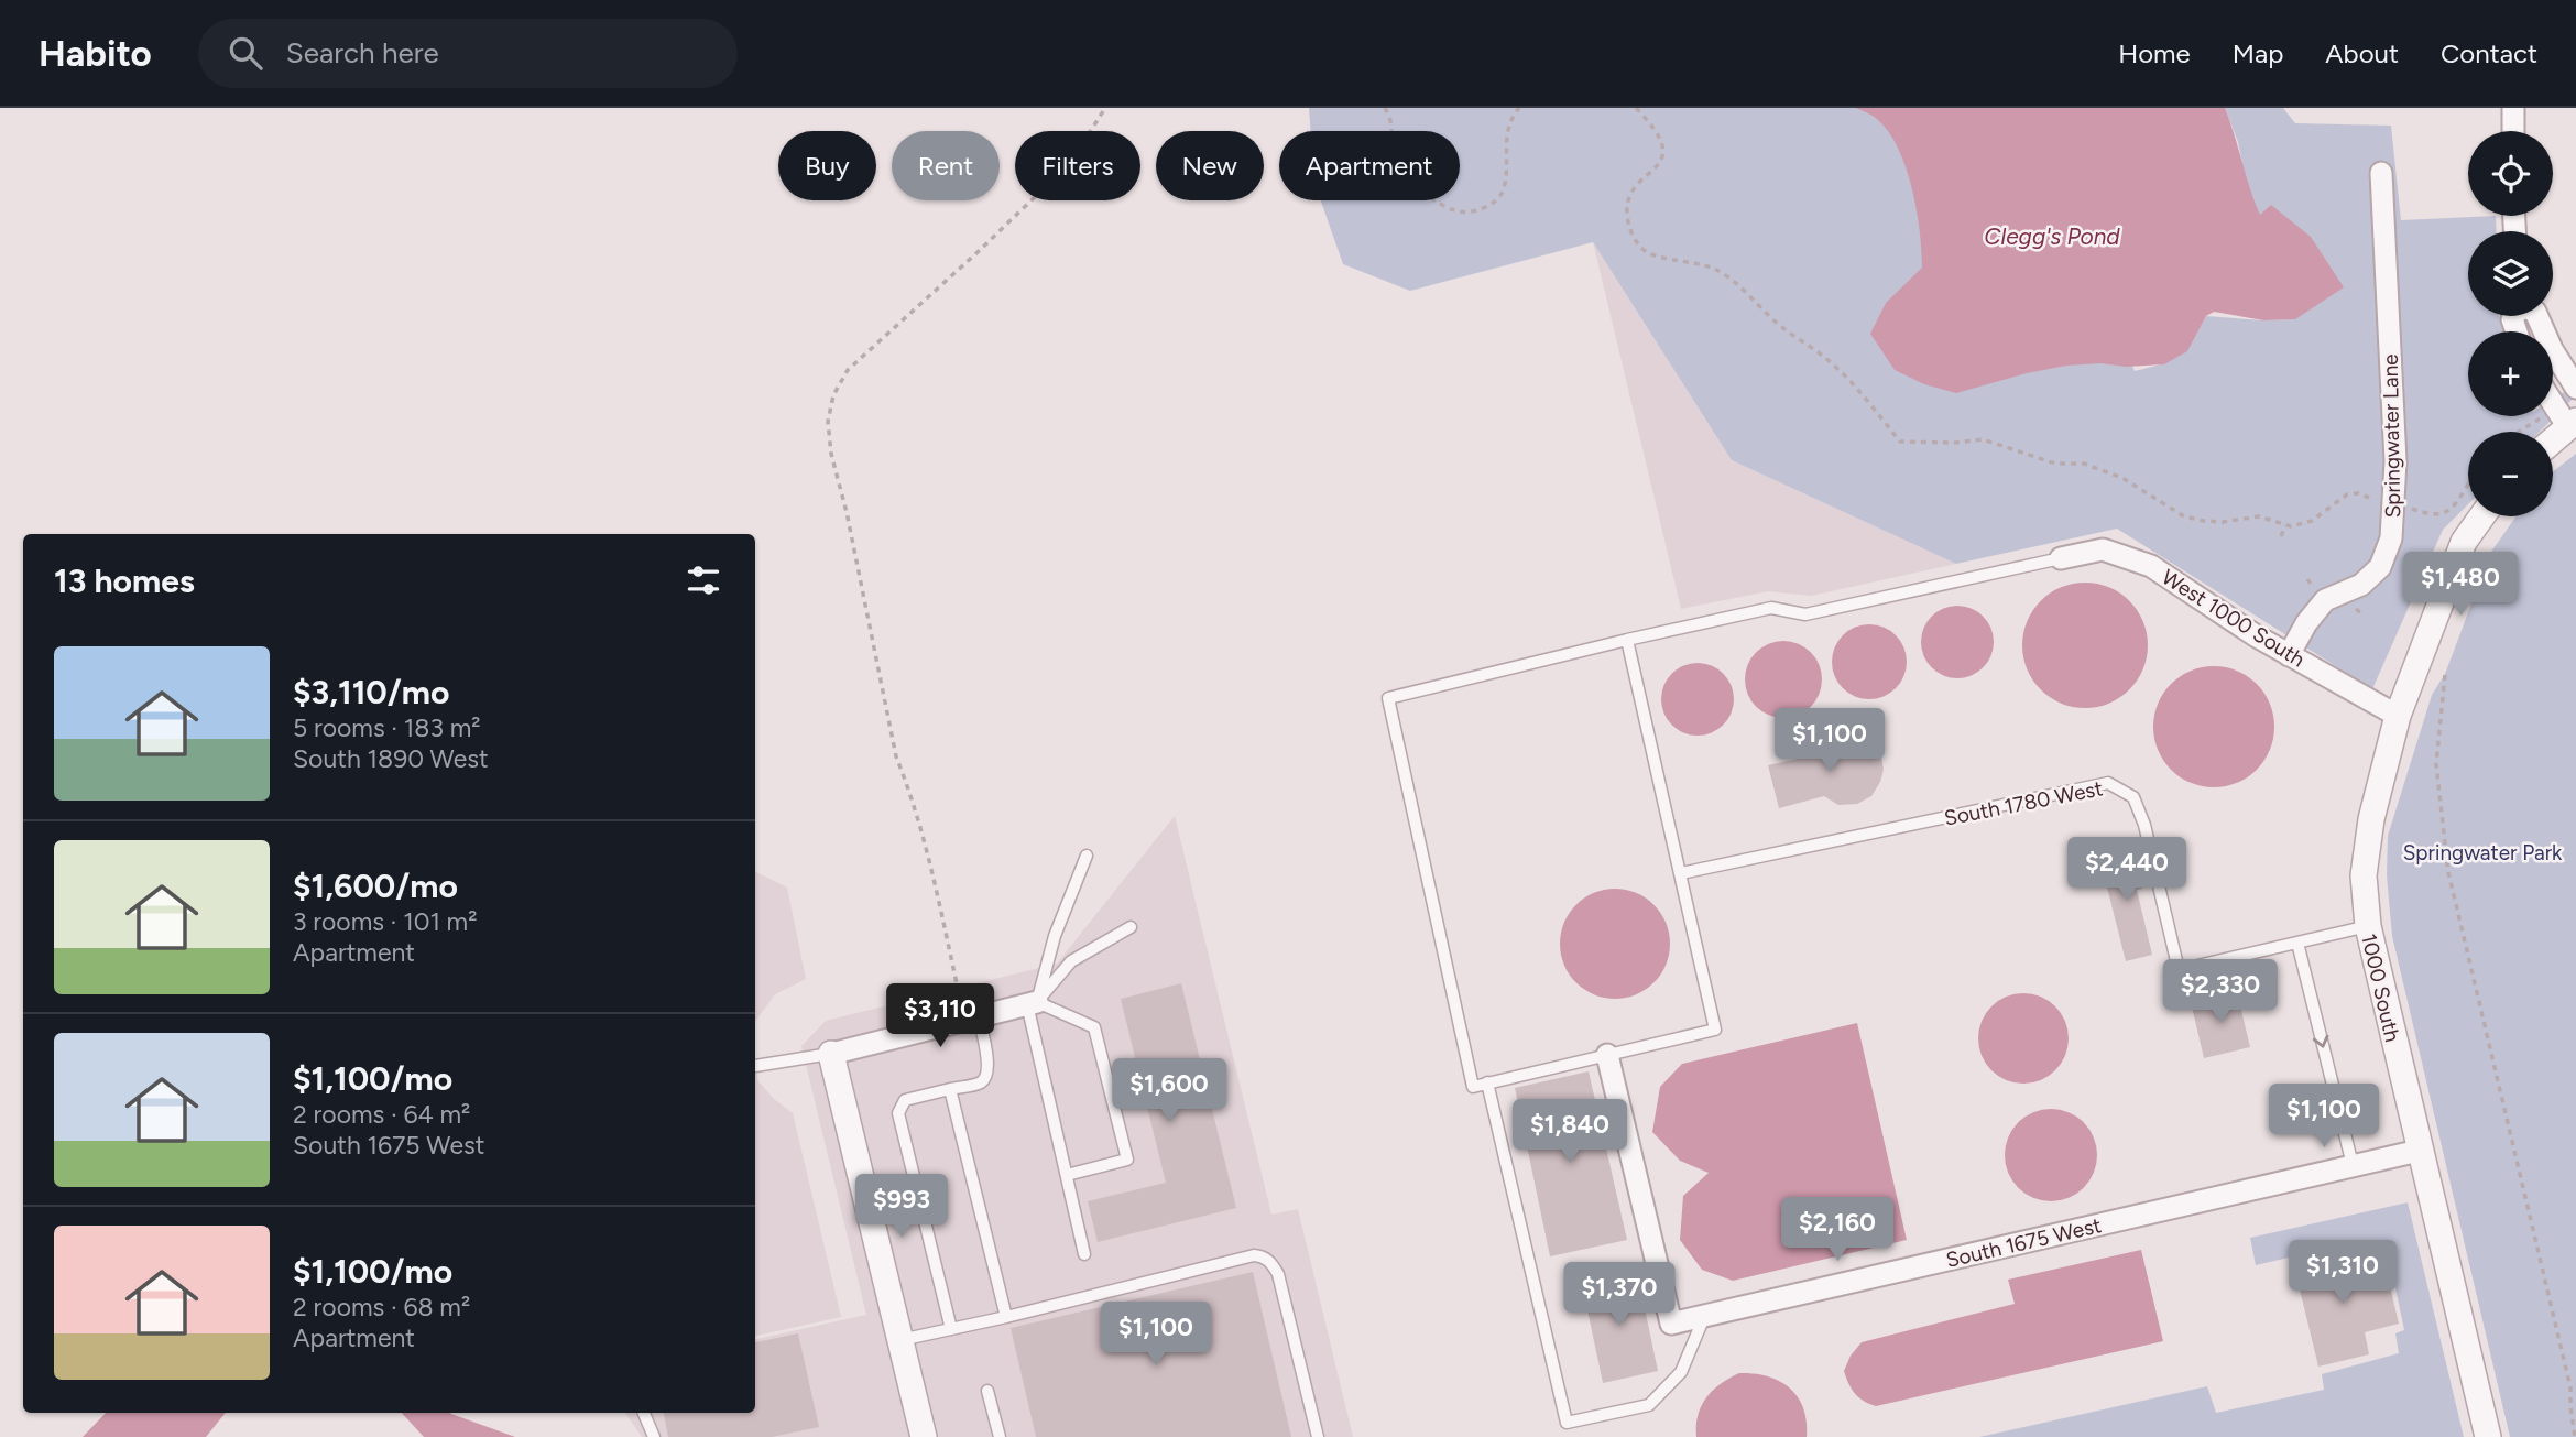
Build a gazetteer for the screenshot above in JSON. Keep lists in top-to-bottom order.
{
  "streets": {
    "street": [
      "Springwater Lane",
      "West 1000 South",
      "1000 South",
      "South 1675 West"
    ],
    "lane": ["South 1780 West"]
  },
  "crossings": [
    ["Springwater Lane", "West 1000 South"],
    ["West 1000 South", "1000 South"],
    ["South 1780 West", "1000 South"],
    ["1000 South", "South 1675 West"]
  ],
  "water": ["Clegg's Pond"],
  "parks": ["Springwater Park"],
  "page": {
    "header": "Habito",
    "search": "Search here",
    "nav": [
      "Home",
      "Map",
      "About",
      "Contact"
    ],
    "map_buttons": ["+", "−"],
    "chip": [
      "Buy",
      "Rent",
      "Filters",
      "New",
      "Apartment"
    ],
    "heading": "13 homes",
    "price": [
      "$1,480",
      "$1,100",
      "$2,440",
      "$2,330",
      "$3,110",
      "$1,600",
      "$1,100",
      "$1,840",
      "$993",
      "$2,160",
      "$1,310",
      "$1,370",
      "$1,100"
    ],
    "list": [
      {
        "name": "$3,110/mo",
        "note": "5 rooms · 183 m² · South 1890 West"
      },
      {
        "name": "$1,600/mo",
        "note": "3 rooms · 101 m² · Apartment"
      },
      {
        "name": "$1,100/mo",
        "note": "2 rooms · 64 m² · South 1675 West"
      },
      {
        "name": "$1,100/mo",
        "note": "2 rooms · 68 m² · Apartment"
      }
    ]
  }
}
